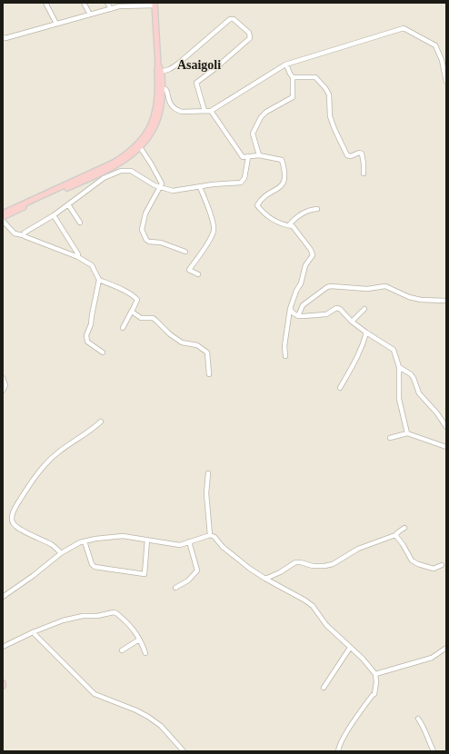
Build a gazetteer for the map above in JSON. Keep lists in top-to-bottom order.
{
  "districts": ["Asaigoli"]
}
